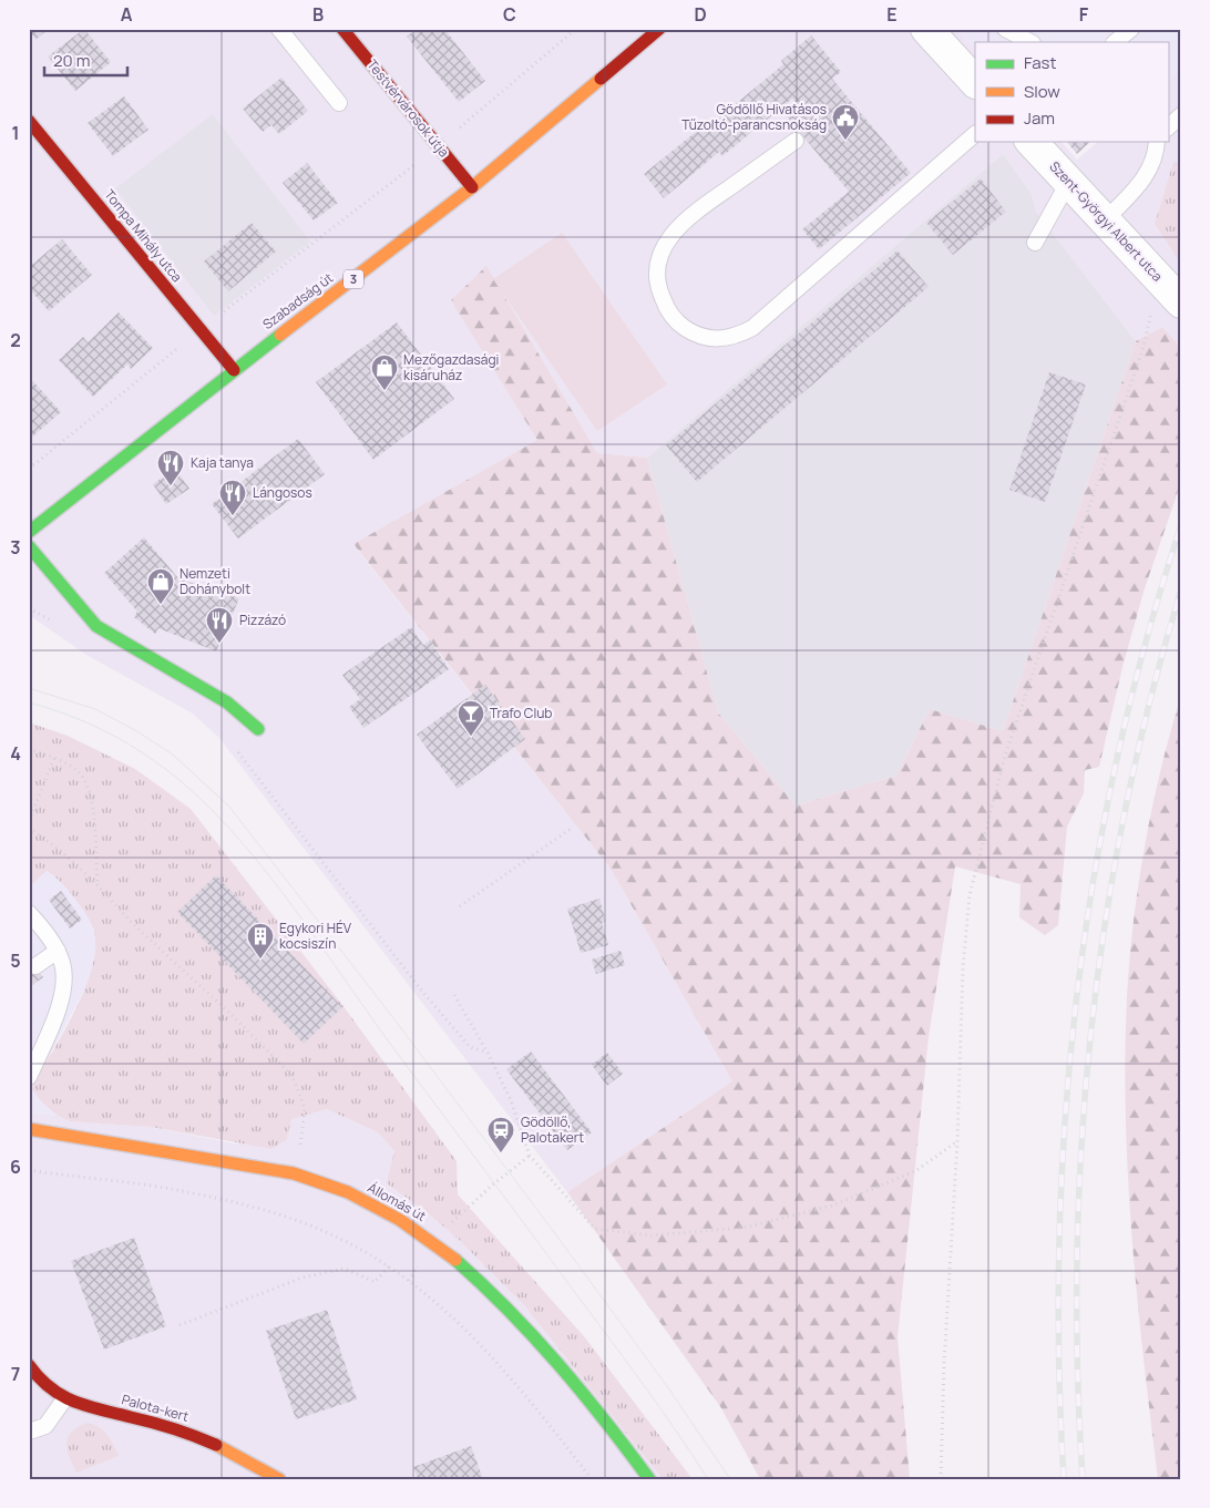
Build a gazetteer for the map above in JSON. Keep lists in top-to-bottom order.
{
  "streets": {
    "main road": [
      "Testvérvárosok útja",
      "Tompa Mihály utca",
      "3",
      "Szabadság út",
      "Állomás út",
      "Palota-kert"
    ],
    "street": ["Szent-Györgyi Albert utca"]
  },
  "crossings": [
    ["Testvérvárosok útja", "Szabadság út"],
    ["Tompa Mihály utca", "Szabadság út"]
  ],
  "places": {
    "public building": ["Gödöllő Hivatásos Tűzoltó-parancsnokság"],
    "shop": ["Mezőgazdasági kisáruház", "Nemzeti Dohánybolt"],
    "restaurant": ["Kaja tanya", "Lángosos", "Pizzázó"],
    "bar": ["Trafo Club"],
    "building": ["Egykori HÉV kocsiszín"],
    "station": ["Gödöllő, Palotakert"]
  },
  "legend": ["Fast", "Slow", "Jam"],
  "scale_bar": "20 m",
  "grid": {
    "columns": [
      "A",
      "B",
      "C",
      "D",
      "E",
      "F"
    ],
    "rows": [
      "1",
      "2",
      "3",
      "4",
      "5",
      "6",
      "7"
    ]
  }
}
